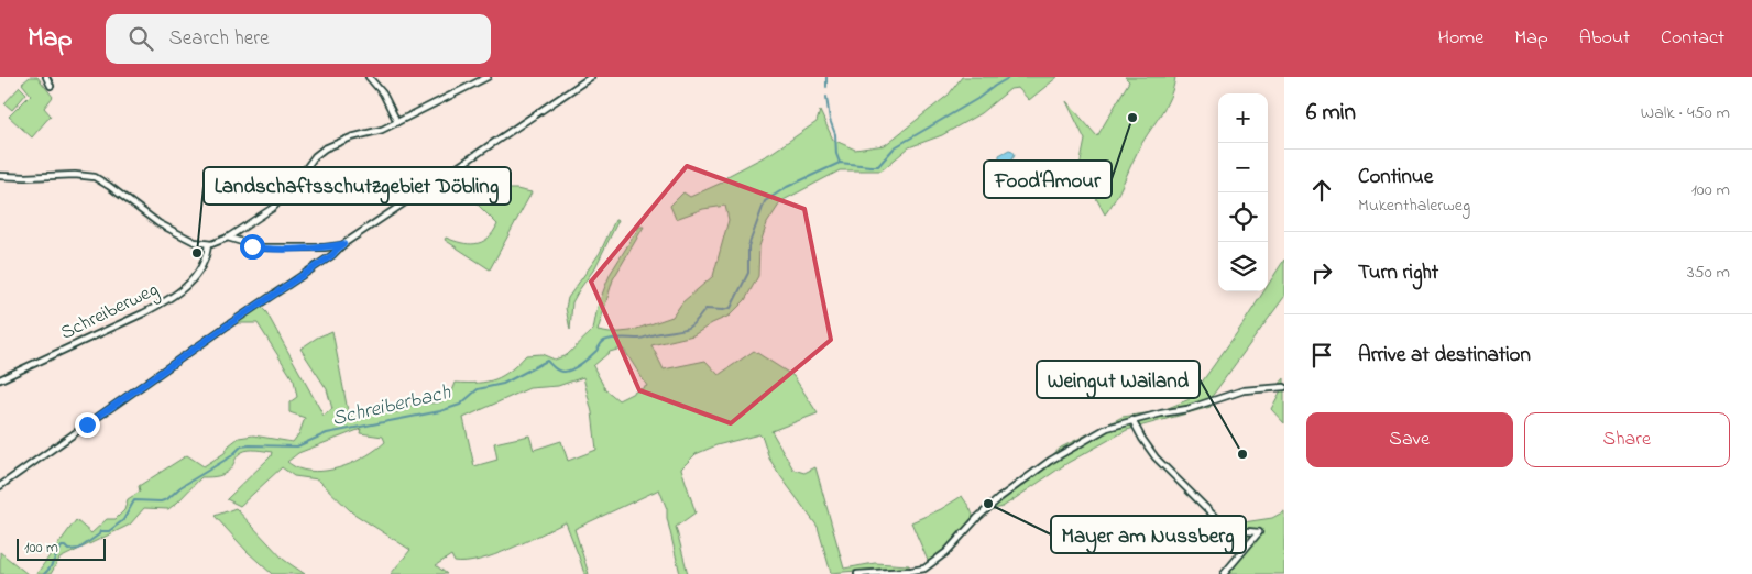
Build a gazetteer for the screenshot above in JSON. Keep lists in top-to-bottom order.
{
  "streets": {
    "street": ["Schreiberweg"]
  },
  "water": ["Schreiberbach"],
  "places": [
    "Food‘Amour",
    "Landschaftsschutzgebiet Döbling",
    "Weingut Wailand",
    "Mayer am Nussberg"
  ],
  "scale_bar": "100 m",
  "page": {
    "header": "Map",
    "search": "Search here",
    "nav": [
      "Home",
      "Map",
      "About",
      "Contact"
    ],
    "heading": ["6 min", "Walk · 450 m"],
    "map_buttons": ["+", "−"],
    "list": [
      ["Continue", "Mukenthalerweg", "100 m"],
      ["Turn right", "350 m"],
      "Arrive at destination"
    ],
    "buttons": ["Save", "Share"],
    "scale": "100 m"
  }
}
